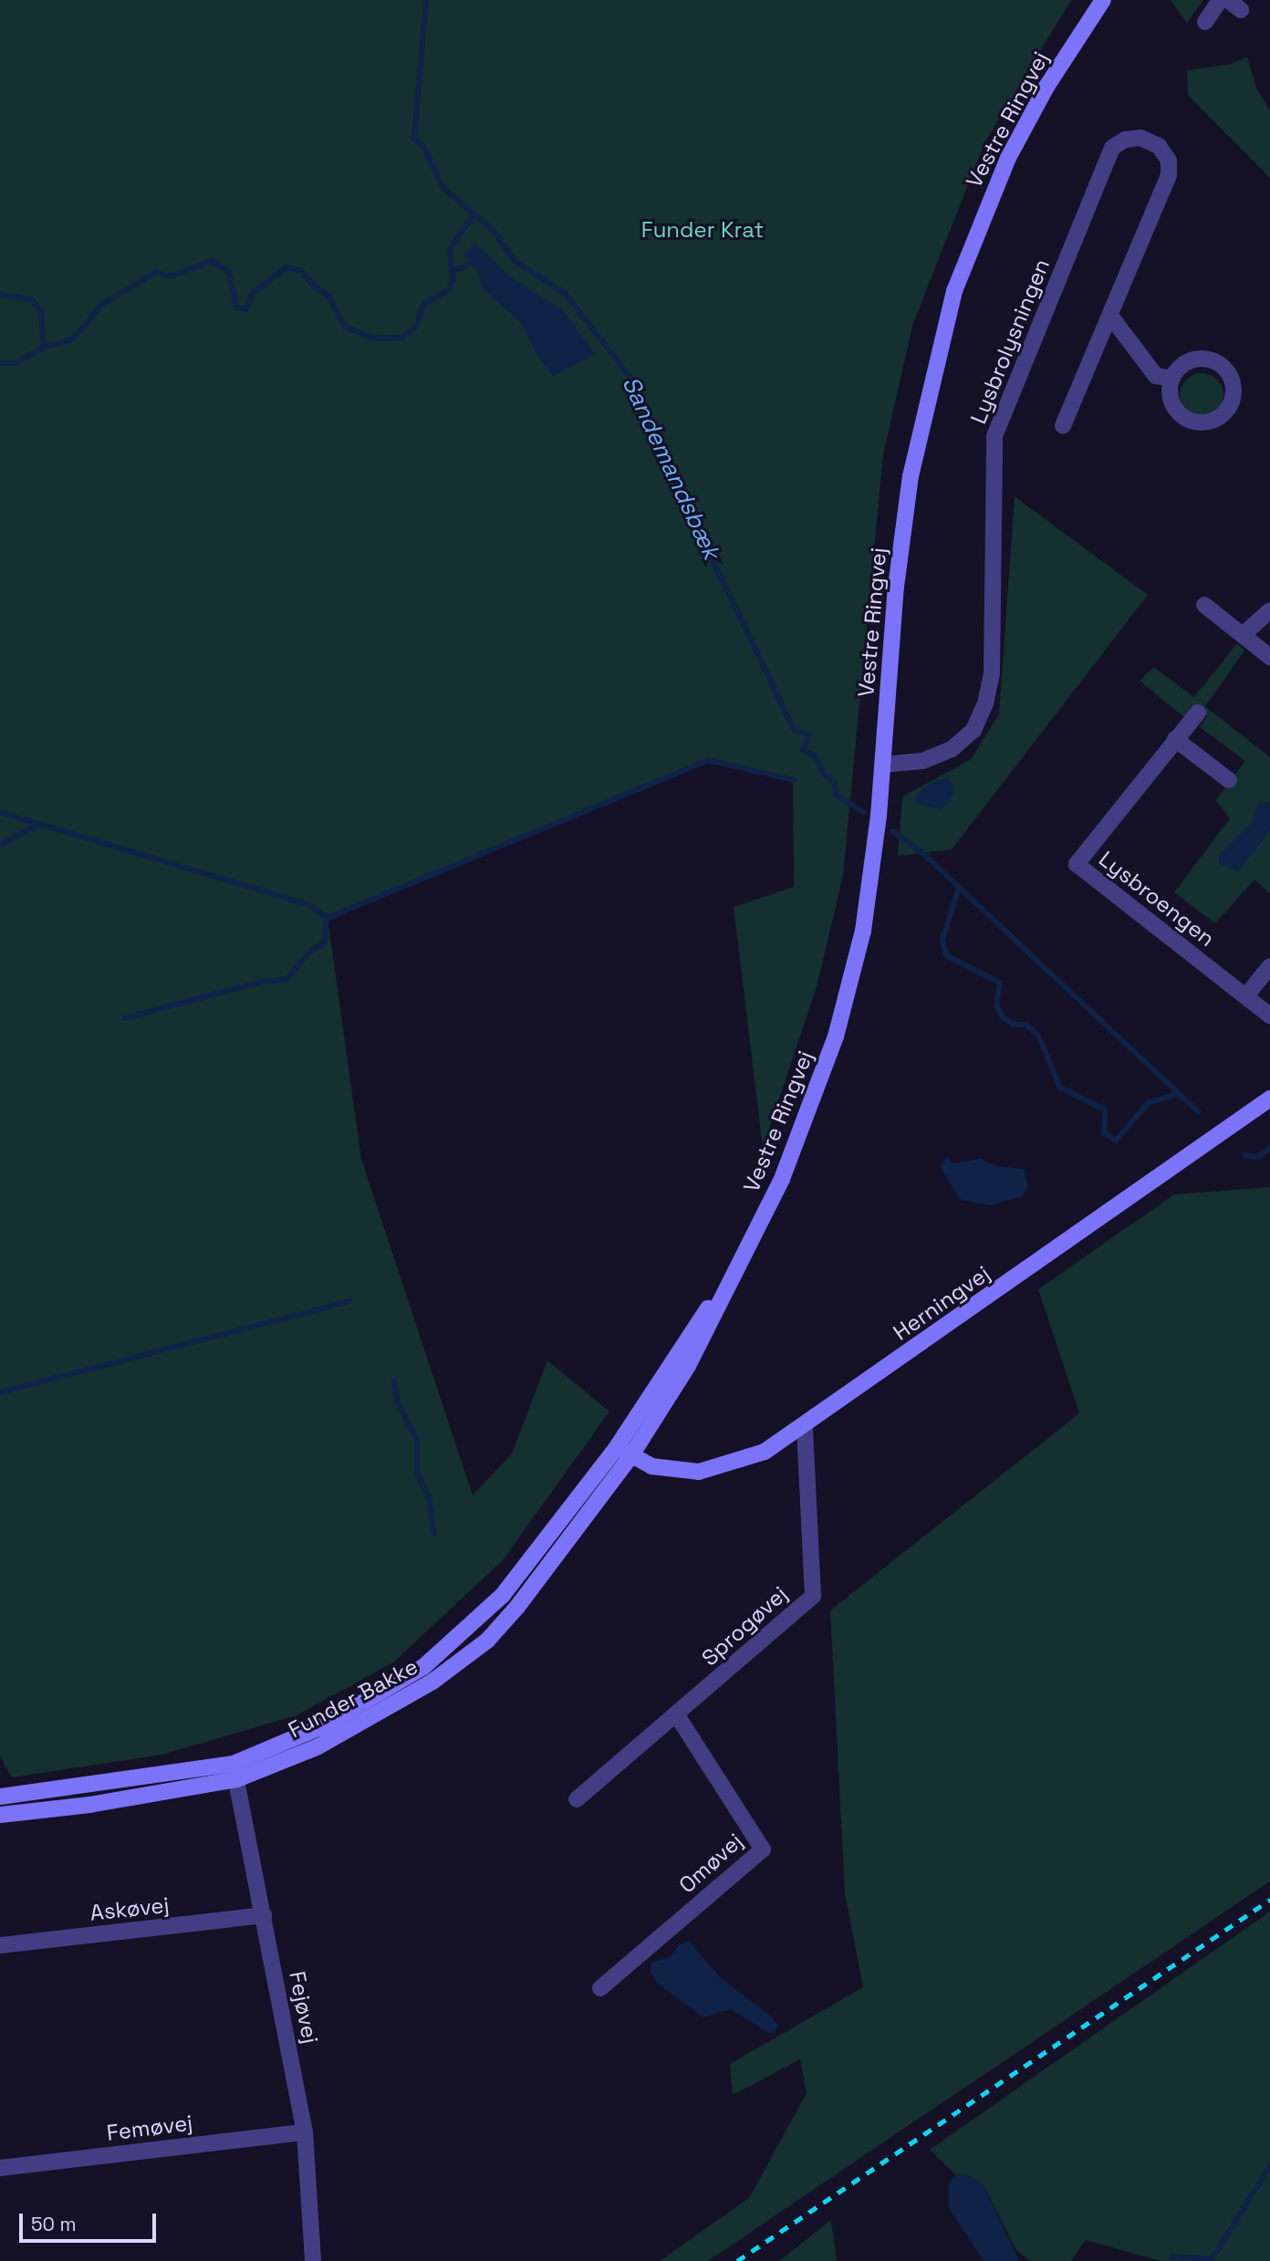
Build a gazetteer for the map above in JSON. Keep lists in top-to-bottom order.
{
  "streets": {
    "main road": ["Vestre Ringvej", "Herningvej", "Funder Bakke"],
    "street": [
      "Lysbrolysningen",
      "Lysbroengen",
      "Sprogøvej",
      "Omøvej",
      "Askøvej",
      "Fejøvej",
      "Femøvej"
    ]
  },
  "crossings": [
    ["Vestre Ringvej", "Lysbrolysningen"],
    ["Vestre Ringvej", "Herningvej"],
    ["Vestre Ringvej", "Funder Bakke"],
    ["Herningvej", "Sprogøvej"],
    ["Herningvej", "Funder Bakke"],
    ["Sprogøvej", "Omøvej"],
    ["Funder Bakke", "Fejøvej"],
    ["Askøvej", "Fejøvej"],
    ["Fejøvej", "Femøvej"]
  ],
  "water": ["Sandemandsbæk"],
  "parks": ["Funder Krat"],
  "scale_bar": "50 m"
}
